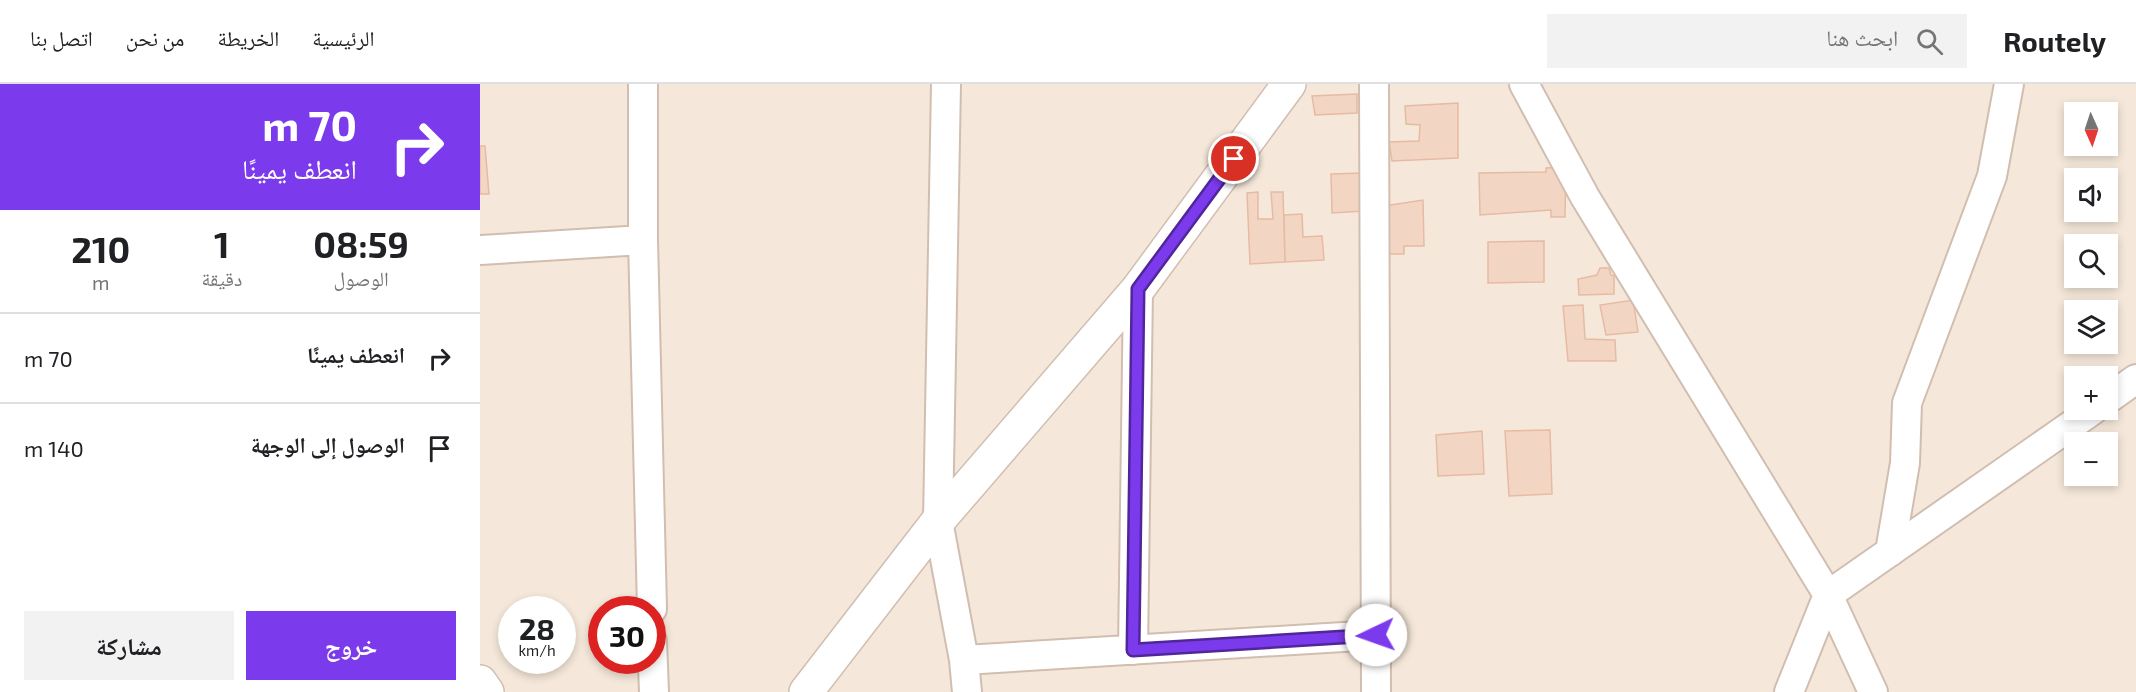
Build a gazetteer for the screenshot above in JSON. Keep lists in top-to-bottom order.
{
  "north": "bottom",
  "page": {
    "header": "Routely",
    "search": "ابحث هنا",
    "nav": [
      "الرئيسية",
      "الخريطة",
      "من نحن",
      "اتصل بنا"
    ],
    "turn": ["70 m", "انعطف يمينًا"],
    "map_buttons": ["+", "−"],
    "eta": [
      "08:59",
      "الوصول",
      "1",
      "دقيقة",
      "210",
      "m"
    ],
    "list": [
      {
        "name": "انعطف يمينًا",
        "value": "70 m"
      },
      {
        "name": "الوصول إلى الوجهة",
        "value": "140 m"
      }
    ],
    "speed": "28 km/h",
    "limit": "30",
    "buttons": ["خروج", "مشاركة"]
  }
}
